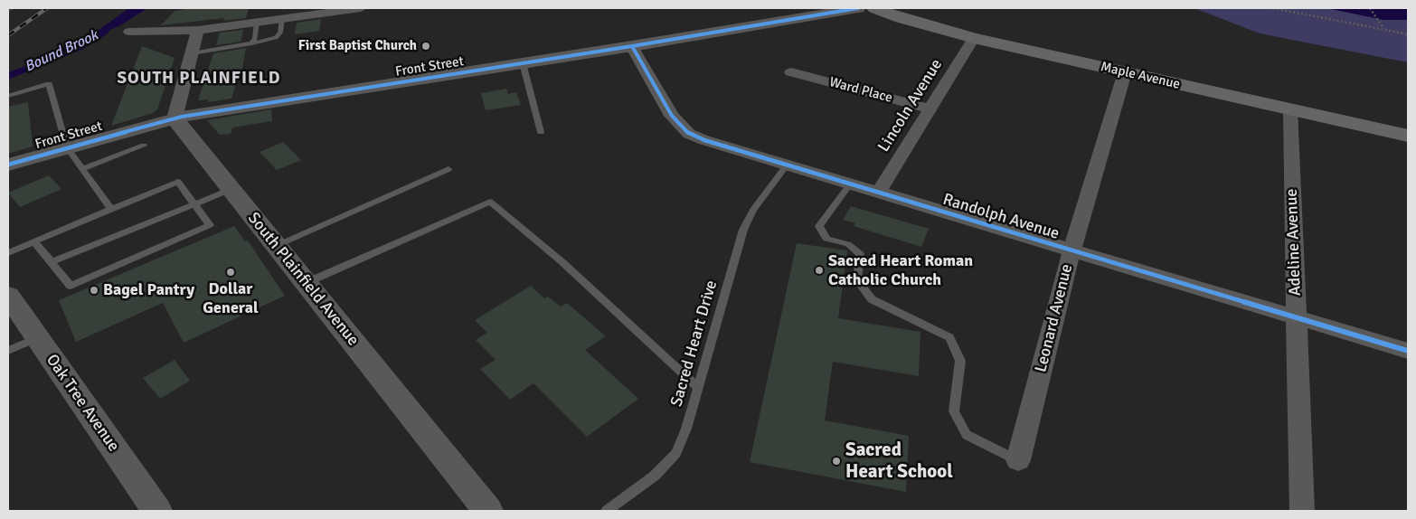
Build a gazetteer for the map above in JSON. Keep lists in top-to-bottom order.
{
  "streets": {
    "main road": ["Maple Avenue"],
    "street": [
      "Front Street",
      "Ward Place",
      "Lincoln Avenue",
      "Randolph Avenue",
      "Adeline Avenue",
      "South Plainfield Avenue",
      "Leonard Avenue",
      "Oak Tree Avenue"
    ],
    "lane": ["Sacred Heart Drive"]
  },
  "crossings": [
    ["Front Street", "Randolph Avenue"],
    ["Front Street", "South Plainfield Avenue"],
    ["Maple Avenue", "Lincoln Avenue"],
    ["Maple Avenue", "Adeline Avenue"],
    ["Maple Avenue", "Leonard Avenue"],
    ["Ward Place", "Lincoln Avenue"],
    ["Lincoln Avenue", "Randolph Avenue"],
    ["Randolph Avenue", "Adeline Avenue"],
    ["Randolph Avenue", "Leonard Avenue"],
    ["Randolph Avenue", "Sacred Heart Drive"]
  ],
  "districts": ["SOUTH PLAINFIELD"],
  "water": ["Bound Brook"],
  "places": [
    "First Baptist Church",
    "Sacred Heart Roman Catholic Church",
    "Dollar General",
    "Bagel Pantry",
    "Sacred Heart School"
  ]
}
